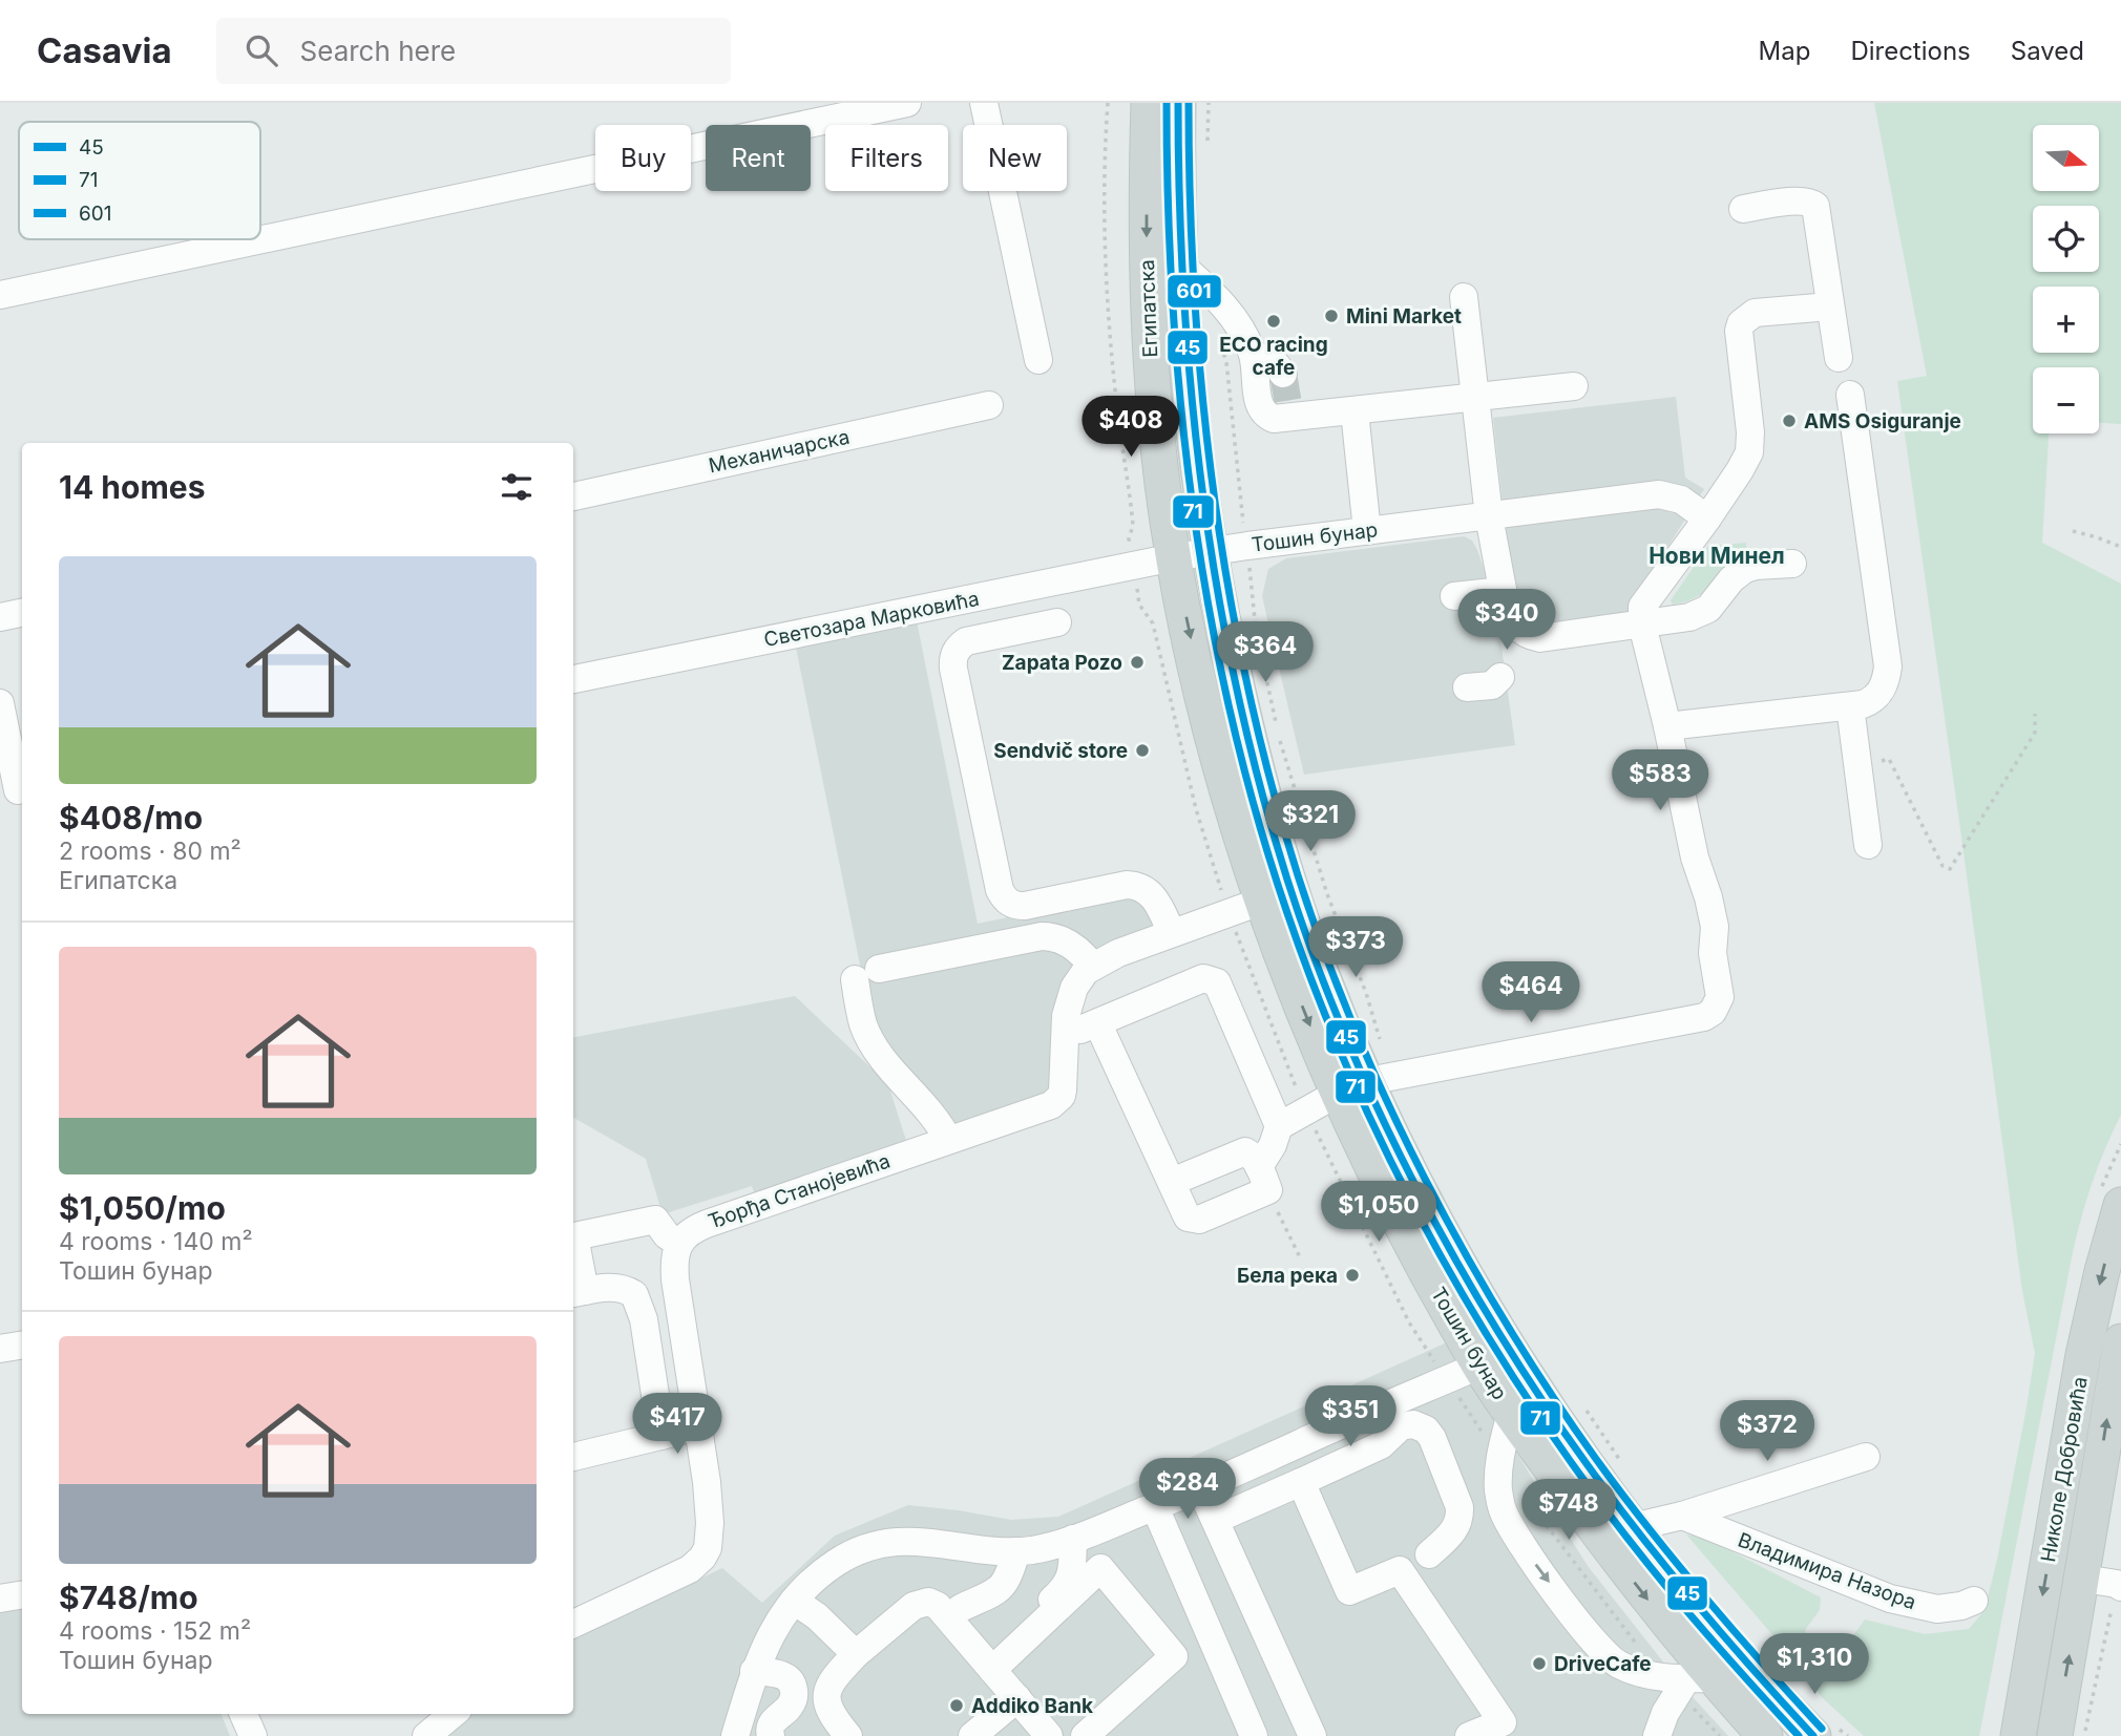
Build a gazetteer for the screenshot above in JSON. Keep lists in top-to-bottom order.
{
  "streets": {
    "main road": ["Египатска", "Тошин бунар", "Николе Добровића"],
    "street": [
      "Механичарска",
      "Светозара Марковића",
      "Ђорђа Станојевића",
      "Владимира Назора"
    ]
  },
  "crossings": [
    ["Египатска", "Тошин бунар"],
    ["Египатска", "Светозара Марковића"],
    ["Тошин бунар", "Светозара Марковића"],
    ["Тошин бунар", "Владимира Назора"]
  ],
  "districts": ["Нови Минел"],
  "places": [
    "Mini Market",
    "ECO racing cafe",
    "AMS Osiguranje",
    "Zapata Pozo",
    "Sendvič store",
    "Бела река",
    "DriveCafe",
    "Addiko Bank"
  ],
  "lines": ["transit line 45", "transit line 71", "transit line 601"],
  "legend": ["45", "71", "601"],
  "north": "right",
  "page": {
    "header": "Casavia",
    "search": "Search here",
    "nav": ["Map", "Directions", "Saved"],
    "map_buttons": ["+", "−"],
    "chip": [
      "Buy",
      "Rent",
      "Filters",
      "New"
    ],
    "price": [
      "$408",
      "$340",
      "$364",
      "$583",
      "$321",
      "$373",
      "$464",
      "$1,050",
      "$351",
      "$417",
      "$372",
      "$284",
      "$748",
      "$1,310"
    ],
    "heading": "14 homes",
    "list": [
      {
        "name": "$408/mo",
        "note": "2 rooms · 80 m² · Египатска"
      },
      {
        "name": "$1,050/mo",
        "note": "4 rooms · 140 m² · Тошин бунар"
      },
      {
        "name": "$748/mo",
        "note": "4 rooms · 152 m² · Тошин бунар"
      }
    ]
  }
}
